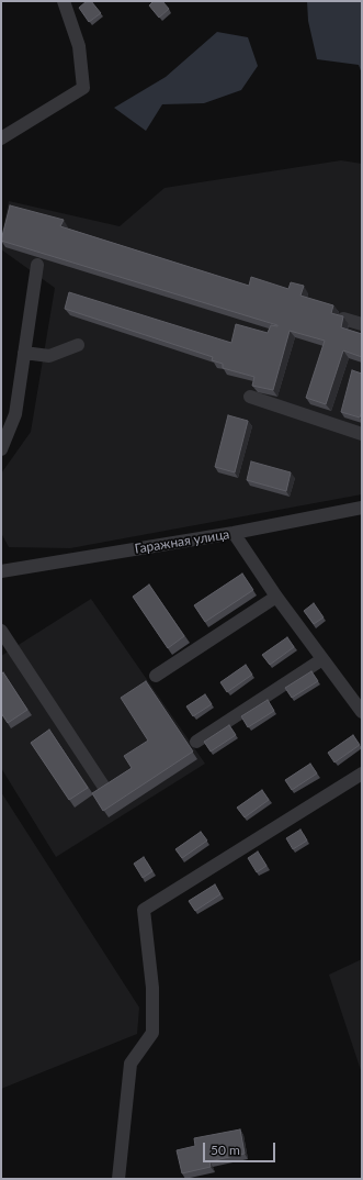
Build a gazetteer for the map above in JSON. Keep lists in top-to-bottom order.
{
  "streets": {
    "street": ["Гаражная улица"]
  },
  "scale_bar": "50 m"
}
